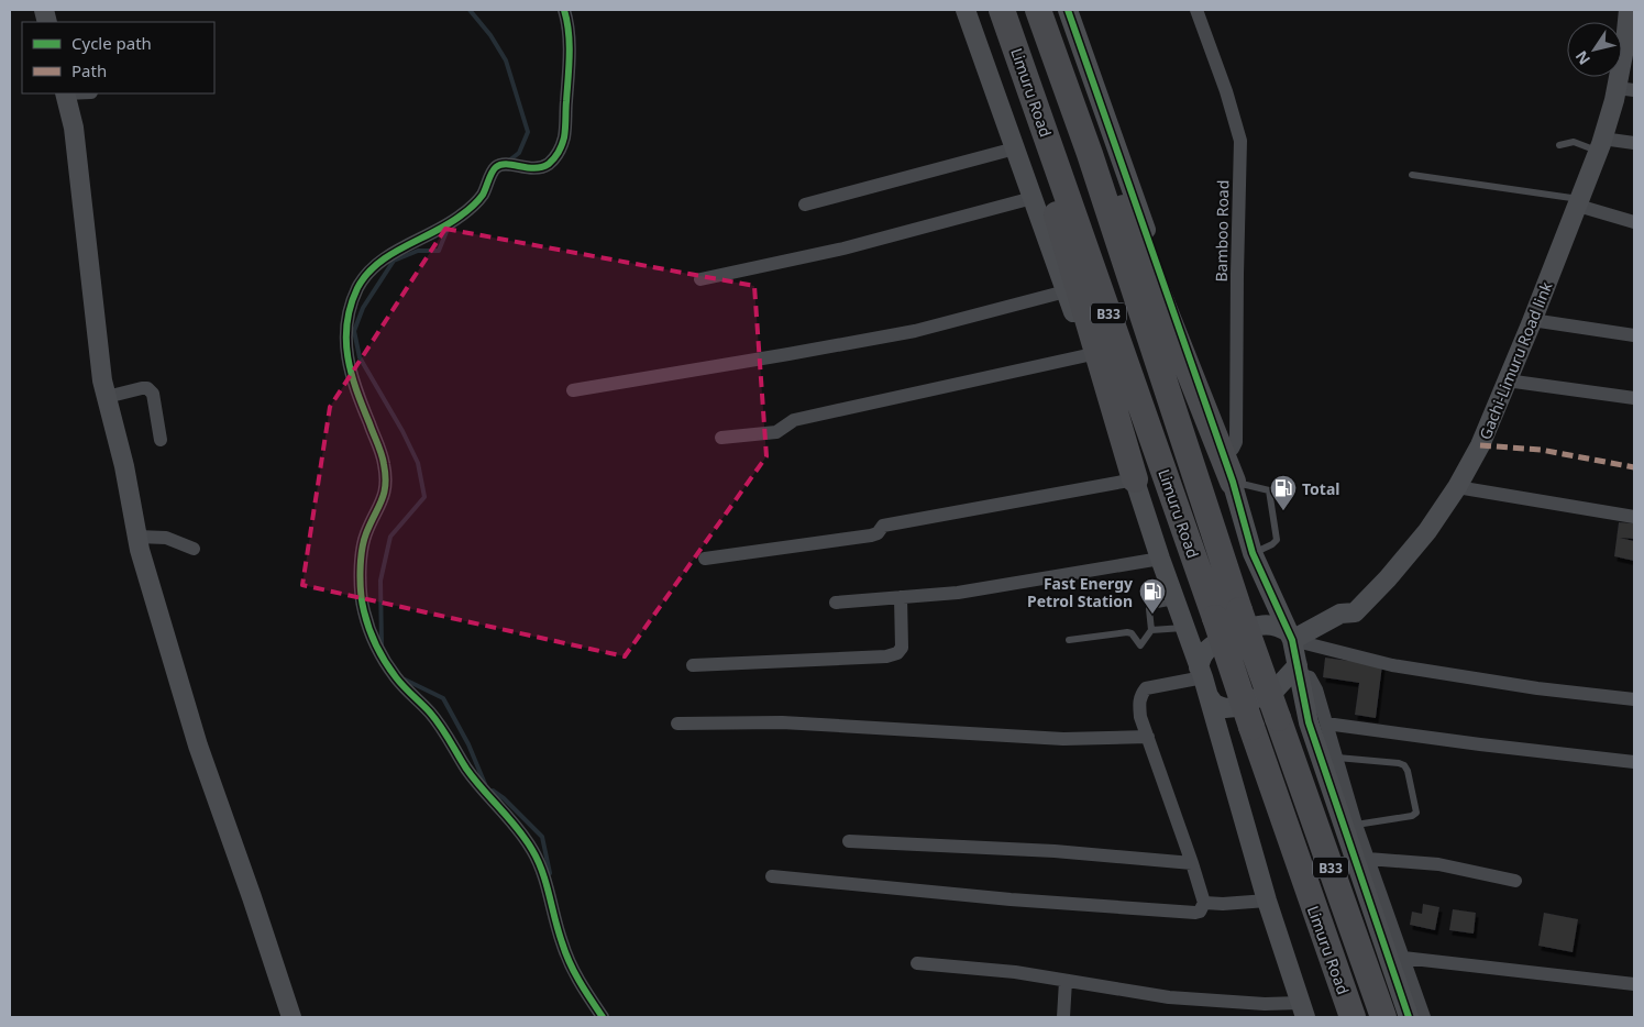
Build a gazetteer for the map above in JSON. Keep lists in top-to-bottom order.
{
  "streets": {
    "highway": ["Limuru Road", "B33"],
    "street": ["Bamboo Road", "Gachi-Limuru Road link"]
  },
  "places": {
    "fuel station": ["Total", "Fast Energy Petrol Station"]
  },
  "legend": ["Cycle path", "Path"],
  "north": "bottom left"
}
